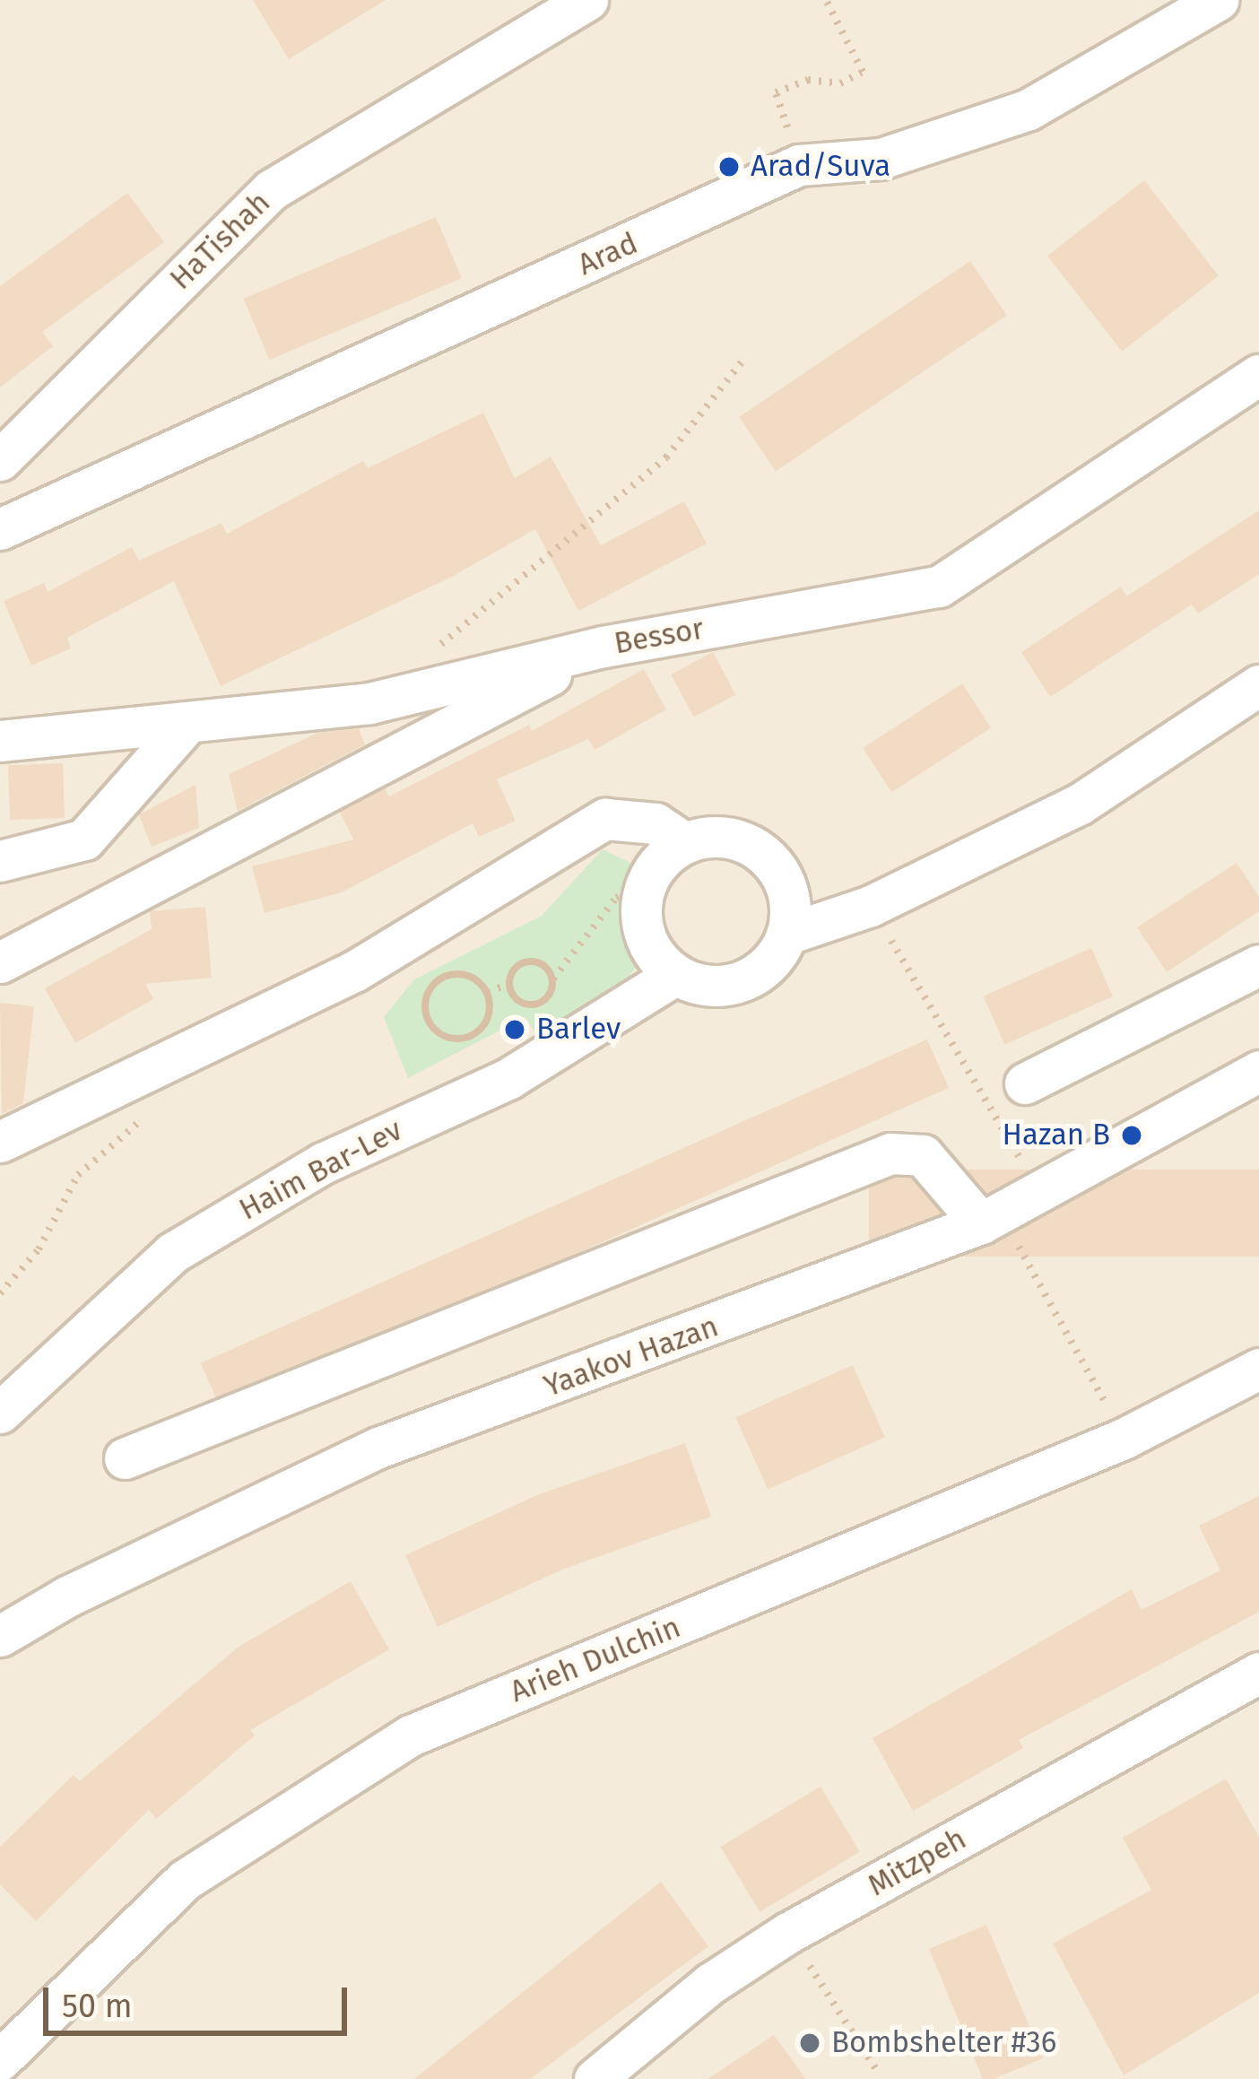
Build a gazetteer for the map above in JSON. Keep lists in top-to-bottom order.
{
  "streets": {
    "street": [
      "HaTishah",
      "Arad",
      "Bessor",
      "Haim Bar-Lev",
      "Yaakov Hazan",
      "Arieh Dulchin",
      "Mitzpeh"
    ]
  },
  "places": [
    "Arad/Suva",
    "Barlev",
    "Hazan B",
    "Bombshelter #36"
  ],
  "scale_bar": "50 m"
}
